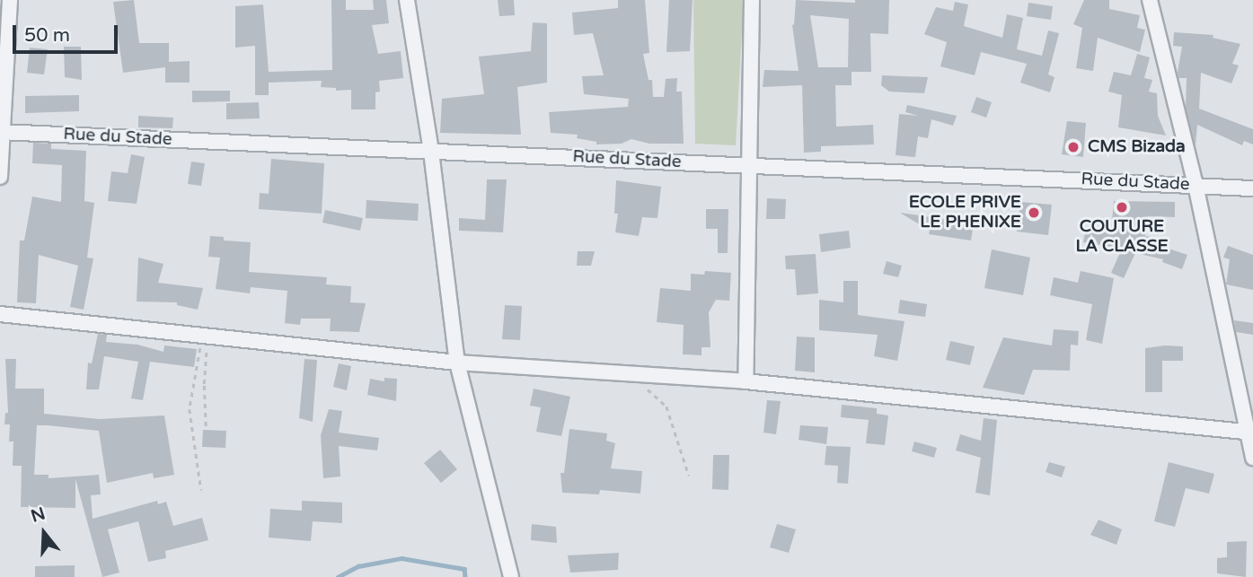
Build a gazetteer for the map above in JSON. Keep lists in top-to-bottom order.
{
  "streets": {
    "street": ["Rue du Stade"]
  },
  "places": ["CMS Bizada", "COUTURE LA CLASSE", "ECOLE PRIVE LE PHENIXE"],
  "scale_bar": "50 m",
  "north": "top"
}
